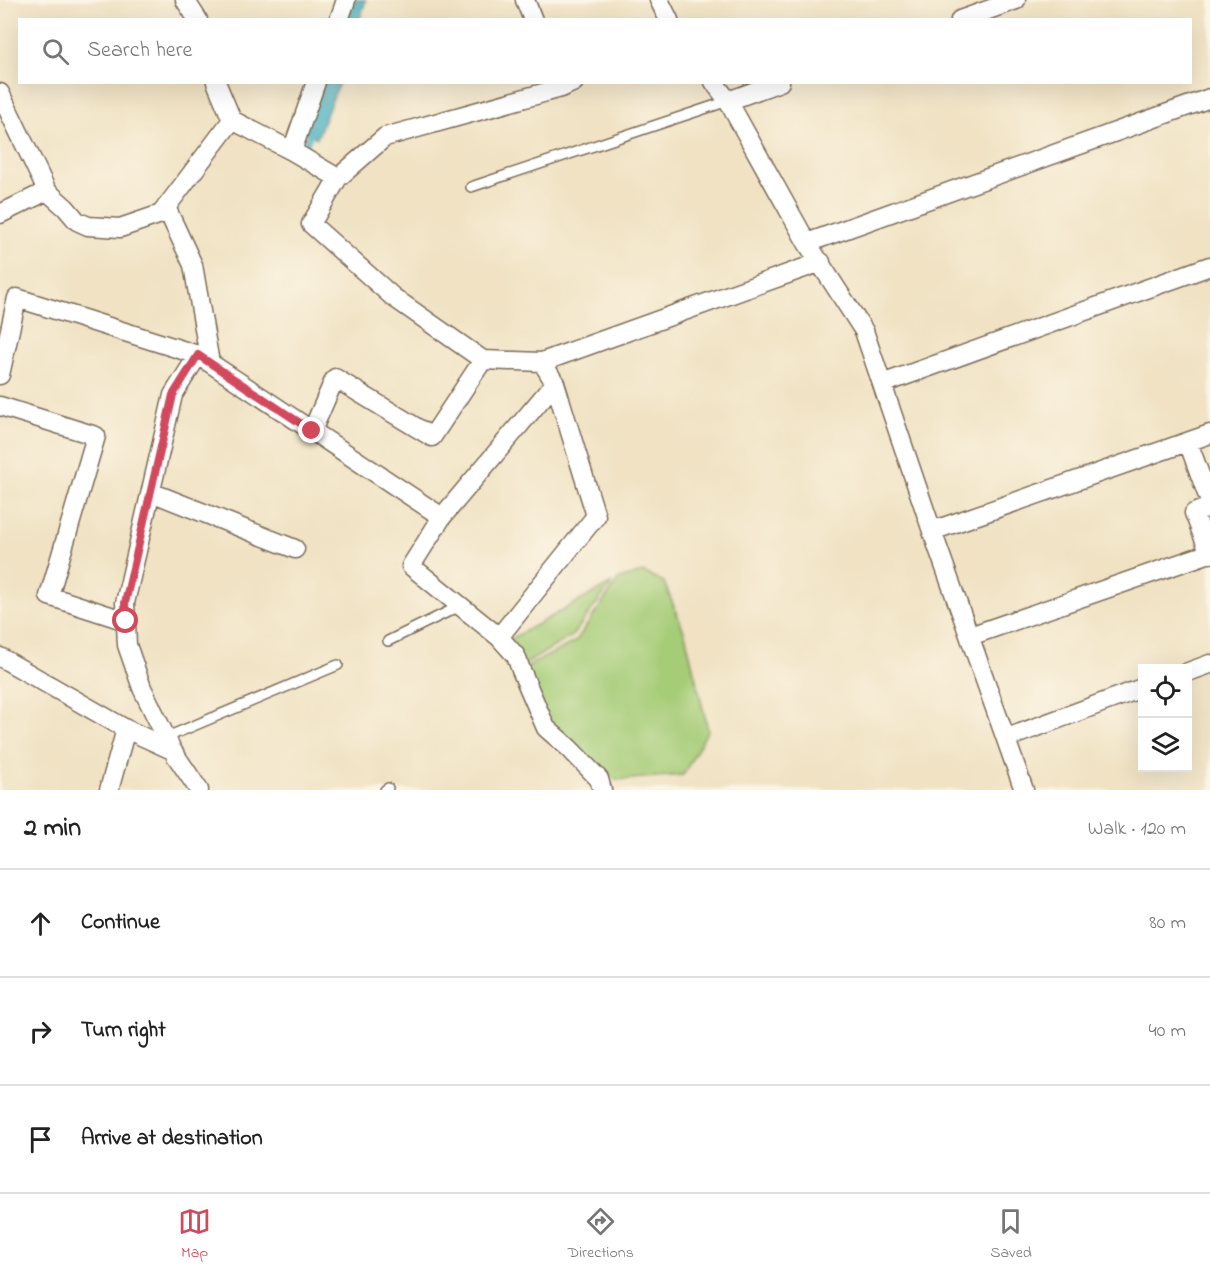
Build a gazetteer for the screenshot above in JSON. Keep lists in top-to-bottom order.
{
  "page": {
    "search": "Search here",
    "heading": ["2 min", "Walk · 120 m"],
    "list": [
      ["Continue", "80 m"],
      ["Turn right", "40 m"],
      "Arrive at destination"
    ],
    "nav": ["Map", "Directions", "Saved"]
  }
}
